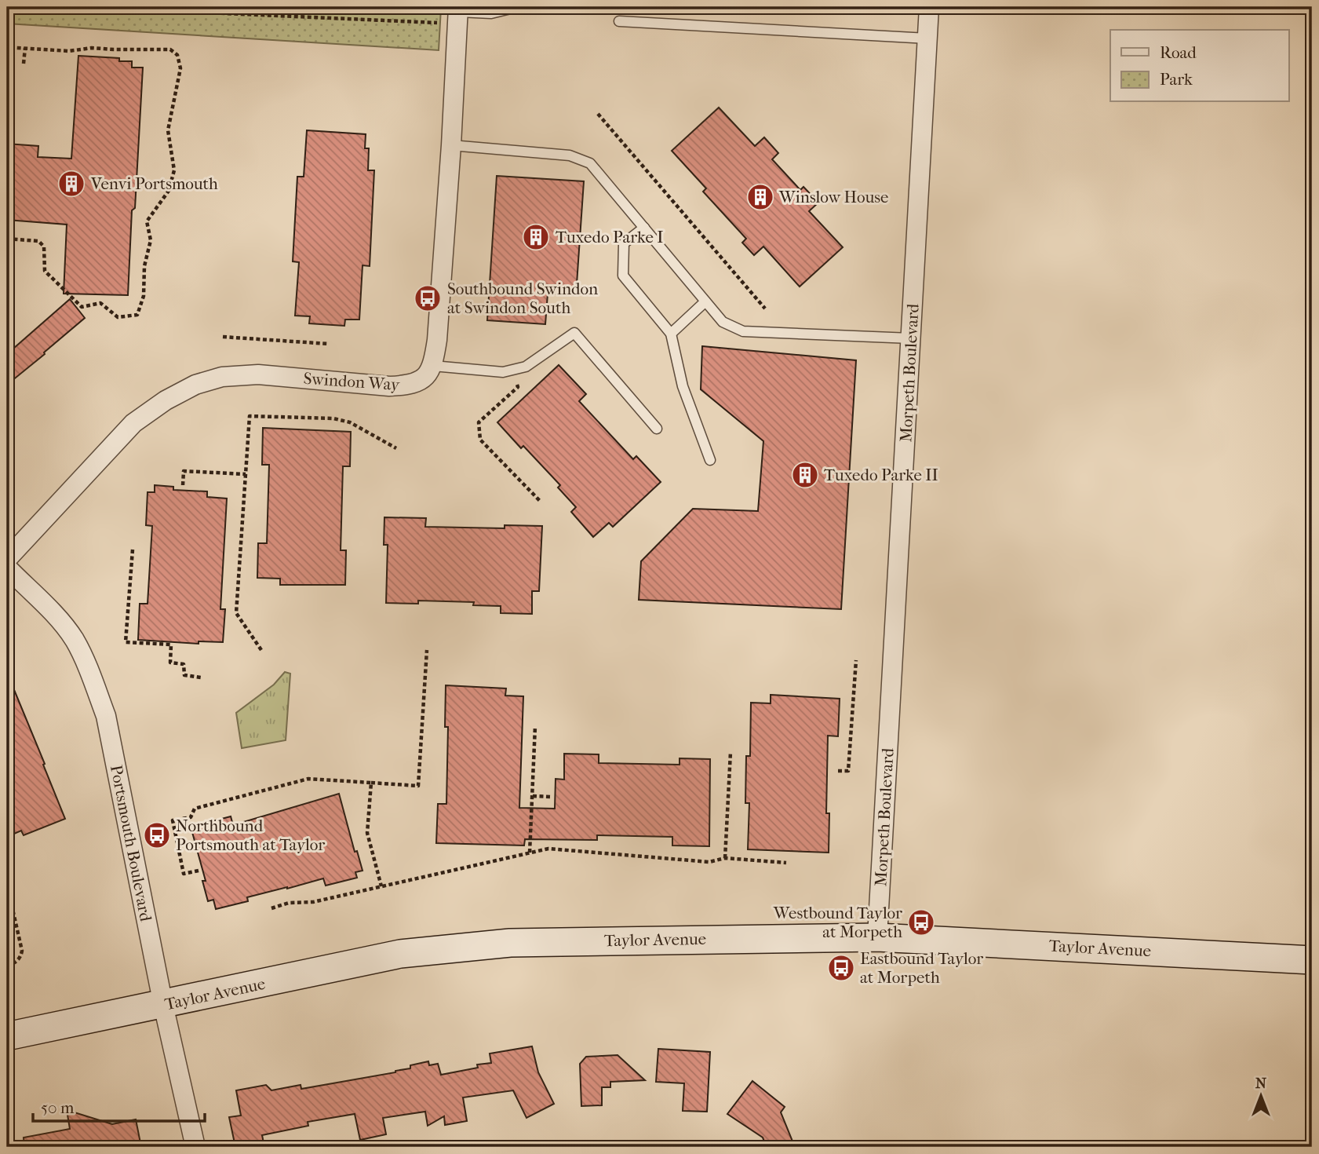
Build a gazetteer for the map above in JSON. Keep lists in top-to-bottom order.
{
  "streets": {
    "street": [
      "Morpeth Boulevard",
      "Swindon Way",
      "Portsmouth Boulevard",
      "Taylor Avenue"
    ]
  },
  "crossings": [
    ["Morpeth Boulevard", "Taylor Avenue"],
    ["Portsmouth Boulevard", "Taylor Avenue"]
  ],
  "places": {
    "building": [
      "Venvi Portsmouth",
      "Winslow House",
      "Tuxedo Parke I",
      "Tuxedo Parke II"
    ],
    "bus stop": [
      "Southbound Swindon at Swindon South",
      "Northbound Portsmouth at Taylor",
      "Westbound Taylor at Morpeth",
      "Eastbound Taylor at Morpeth"
    ]
  },
  "legend": ["Road", "Park"],
  "scale_bar": "50 m",
  "north": "top"
}
